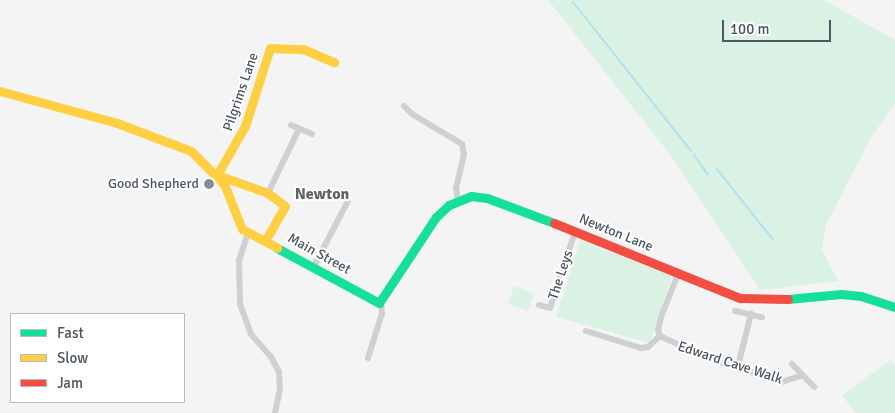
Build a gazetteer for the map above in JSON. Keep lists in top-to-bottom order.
{
  "streets": {
    "street": [
      "Pilgrims Lane",
      "Newton Lane",
      "Main Street",
      "The Leys",
      "Edward Cave Walk"
    ]
  },
  "crossings": [
    ["Newton Lane", "The Leys"]
  ],
  "districts": ["Newton"],
  "places": ["Good Shepherd"],
  "legend": ["Fast", "Slow", "Jam"],
  "scale_bar": "100 m"
}
